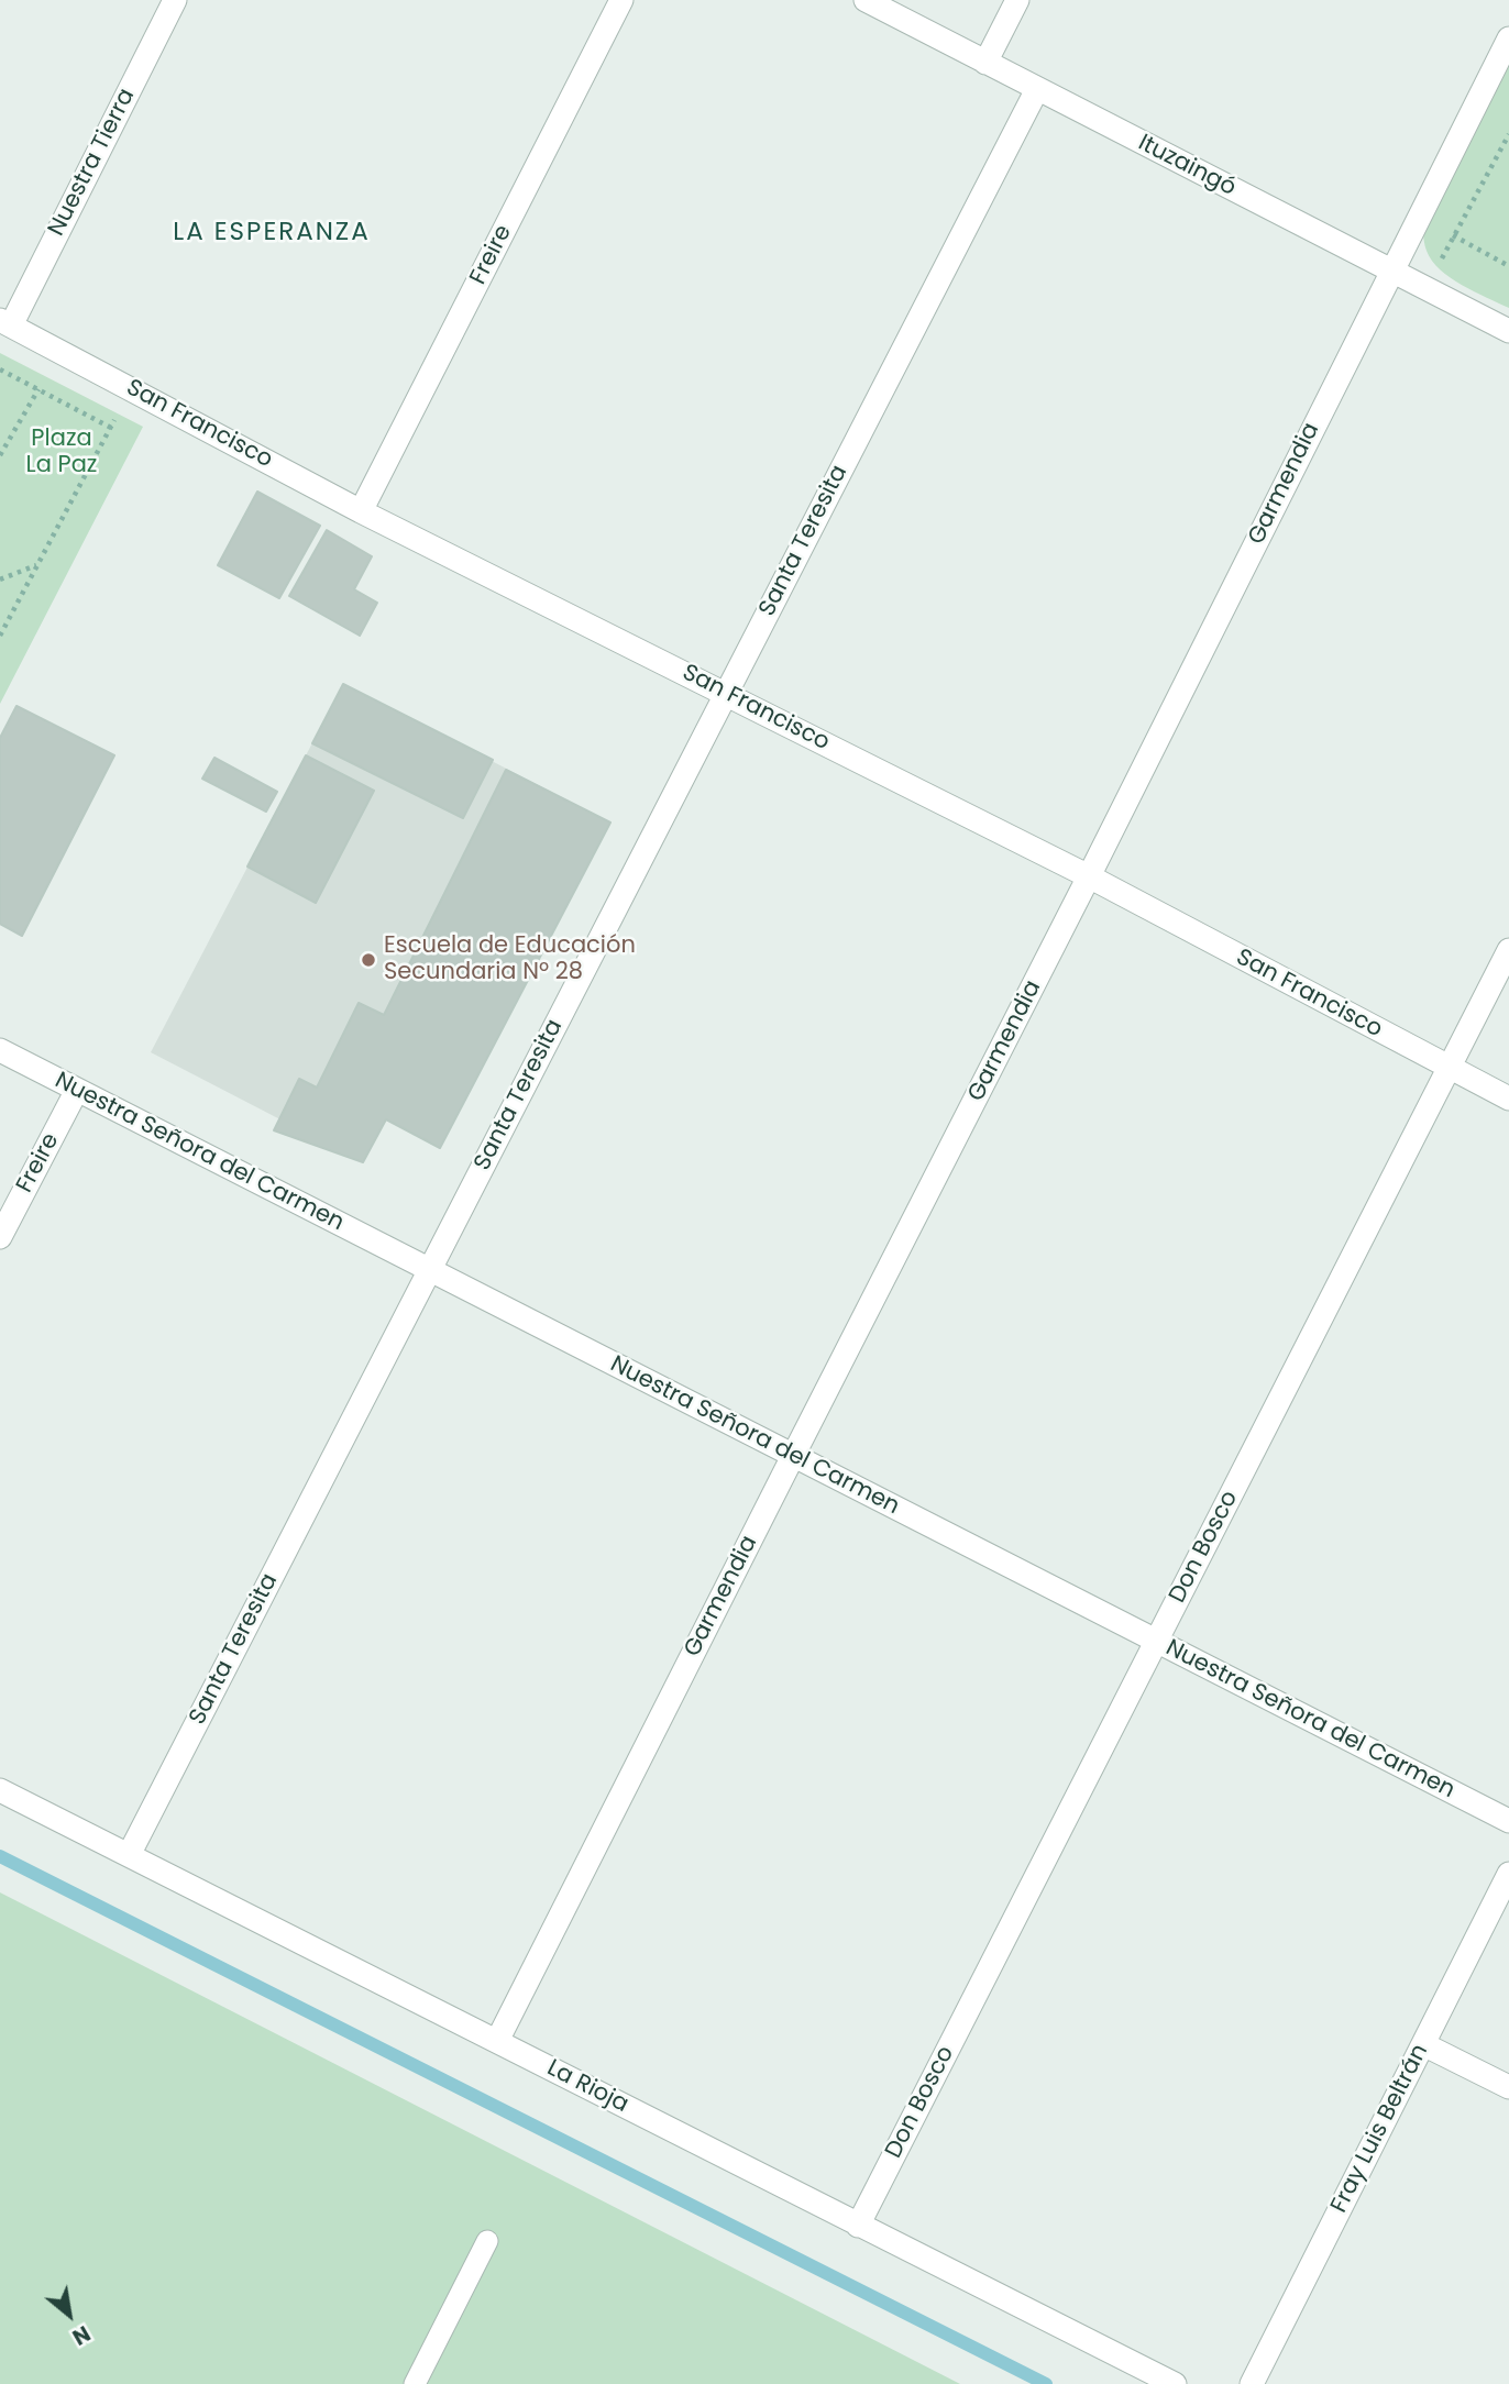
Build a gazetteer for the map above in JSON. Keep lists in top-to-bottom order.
{
  "streets": {
    "street": [
      "Nuestra Tierra",
      "Ituzaingó",
      "Freire",
      "San Francisco",
      "Garmendia",
      "Santa Teresita",
      "Nuestra Señora del Carmen",
      "Don Bosco",
      "La Rioja",
      "Fray Luis Beltrán"
    ]
  },
  "crossings": [
    ["Nuestra Tierra", "San Francisco"],
    ["Ituzaingó", "Garmendia"],
    ["Ituzaingó", "Santa Teresita"],
    ["Freire", "San Francisco"],
    ["Freire", "Nuestra Señora del Carmen"],
    ["San Francisco", "Garmendia"],
    ["San Francisco", "Santa Teresita"],
    ["San Francisco", "Don Bosco"],
    ["Garmendia", "Nuestra Señora del Carmen"],
    ["Garmendia", "La Rioja"],
    ["Santa Teresita", "Nuestra Señora del Carmen"],
    ["Santa Teresita", "La Rioja"],
    ["Nuestra Señora del Carmen", "Don Bosco"],
    ["Don Bosco", "La Rioja"]
  ],
  "districts": ["LA ESPERANZA"],
  "parks": ["Plaza La Paz"],
  "places": ["Escuela de Educación Secundaria Nº 28"],
  "north": "bottom right"
}
